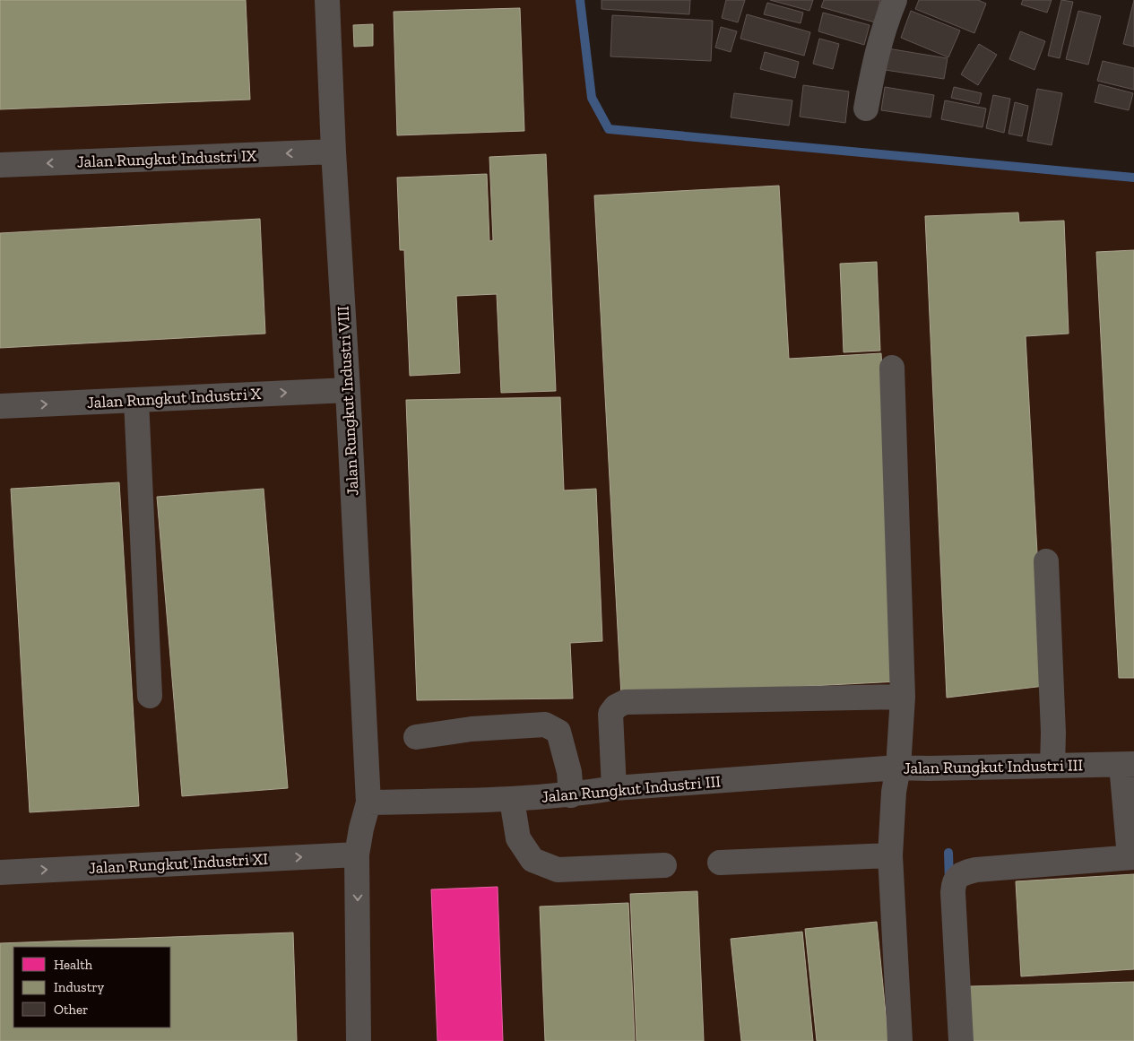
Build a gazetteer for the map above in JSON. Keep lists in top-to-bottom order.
{
  "streets": {
    "street": [
      "Jalan Rungkut Industri IX",
      "Jalan Rungkut Industri X",
      "Jalan Rungkut Industri VIII",
      "Jalan Rungkut Industri III",
      "Jalan Rungkut Industri XI"
    ]
  },
  "crossings": [
    ["Jalan Rungkut Industri IX", "Jalan Rungkut Industri VIII"],
    ["Jalan Rungkut Industri X", "Jalan Rungkut Industri VIII"],
    ["Jalan Rungkut Industri VIII", "Jalan Rungkut Industri III"]
  ],
  "one_way": ["Jalan Rungkut Industri IX", "Jalan Rungkut Industri X", "Jalan Rungkut Industri XI"],
  "legend": ["Health", "Industry", "Other"]
}
